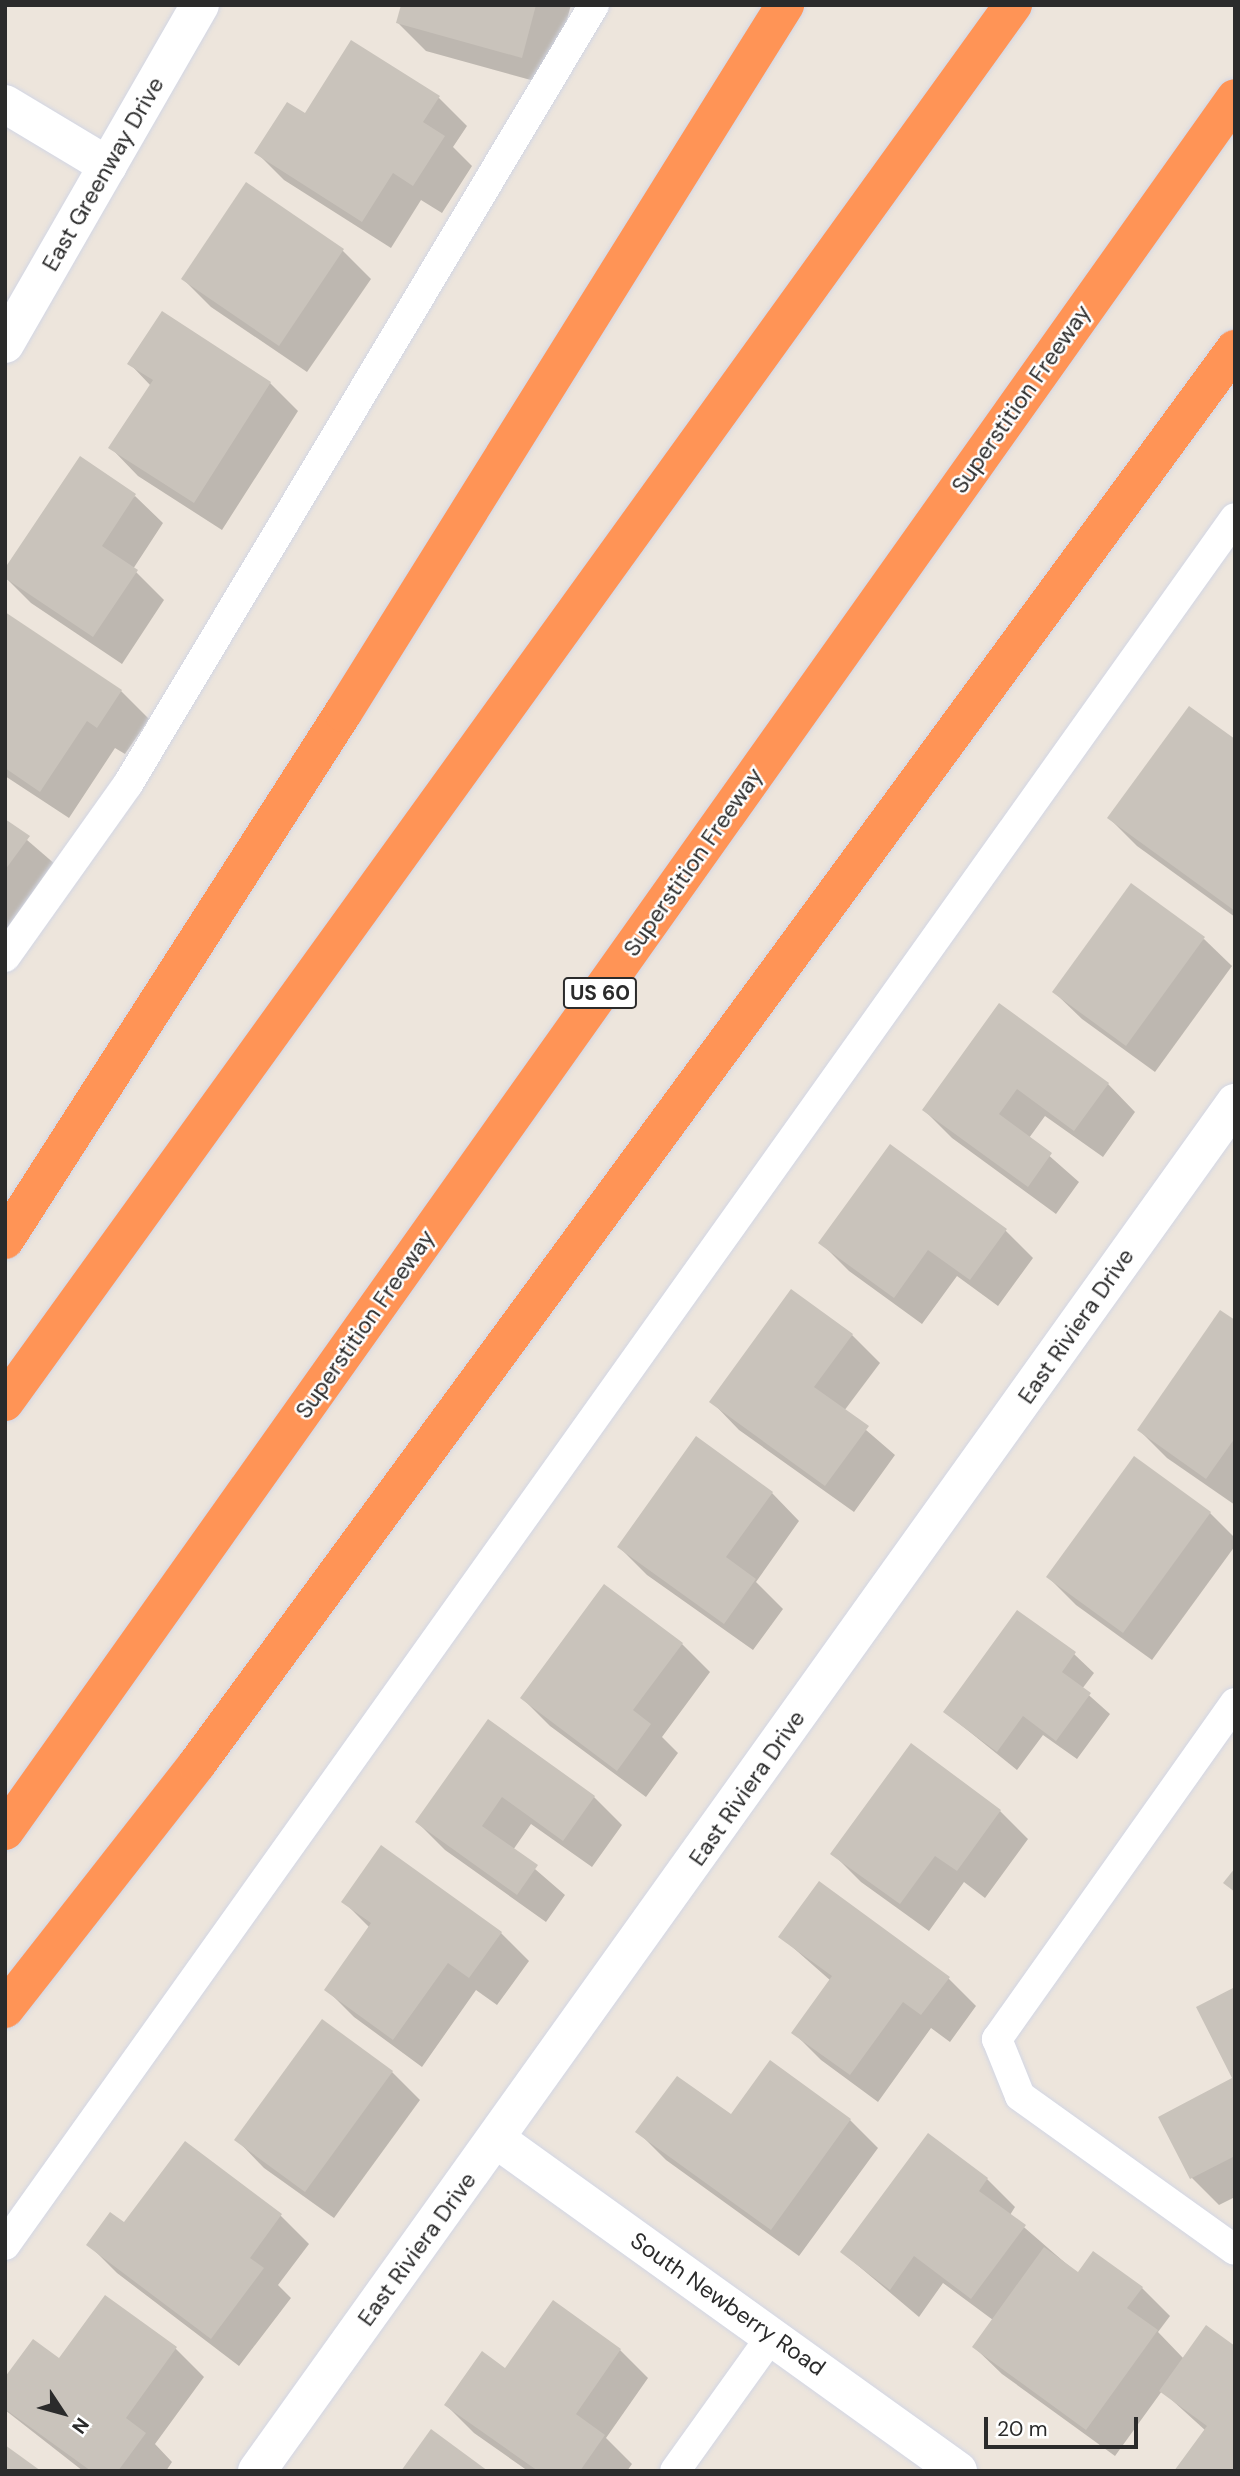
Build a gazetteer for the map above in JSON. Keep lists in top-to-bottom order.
{
  "streets": {
    "highway": ["Superstition Freeway", "US 60"],
    "street": ["East Greenway Drive", "East Riviera Drive", "South Newberry Road"]
  },
  "crossings": [
    ["East Riviera Drive", "South Newberry Road"]
  ],
  "scale_bar": "20 m",
  "north": "bottom right"
}
